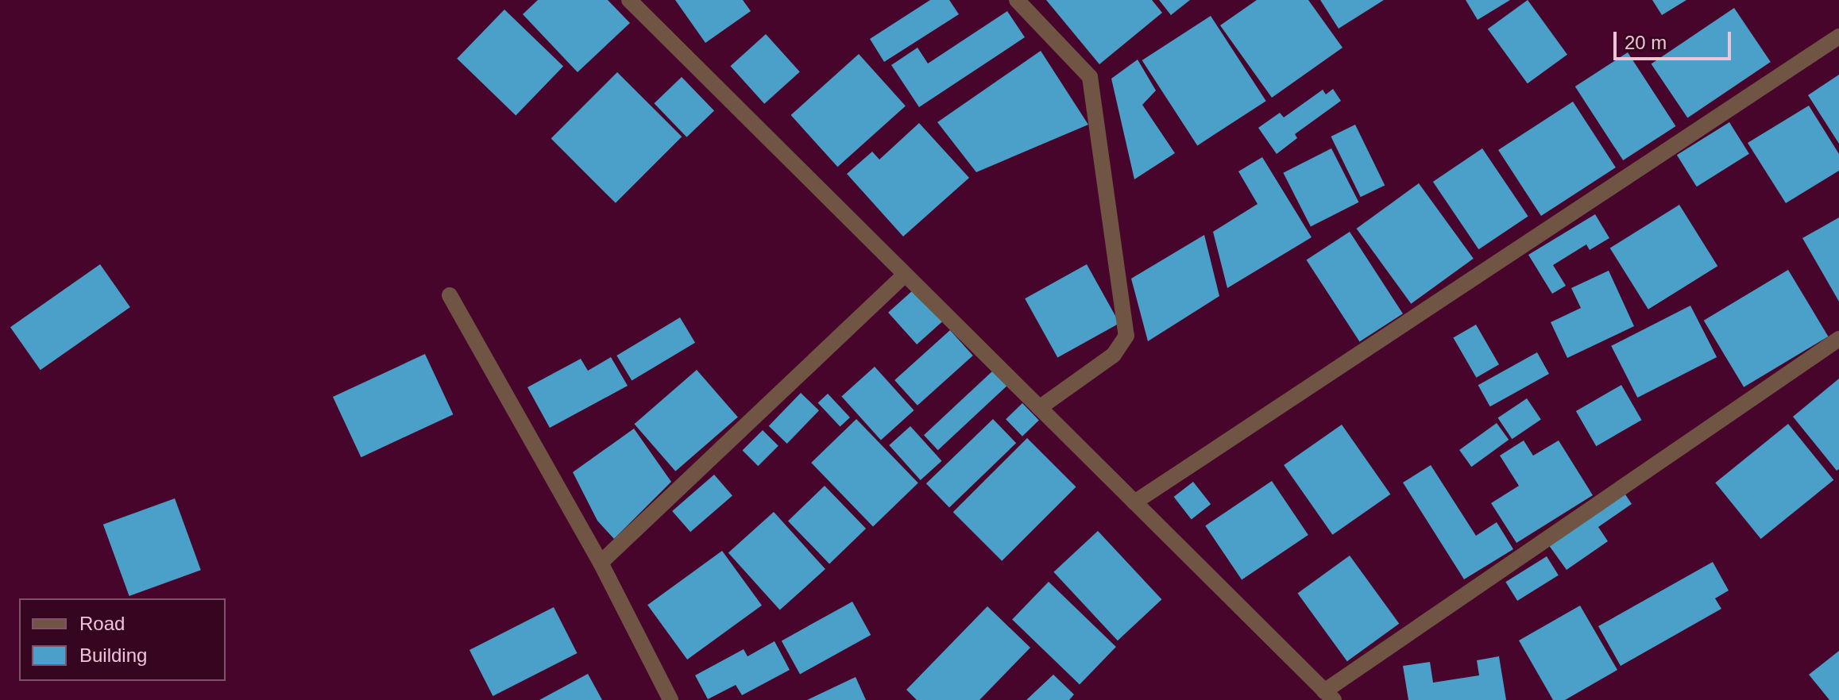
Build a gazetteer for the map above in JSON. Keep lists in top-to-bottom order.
{
  "legend": ["Road", "Building"],
  "scale_bar": "20 m"
}
